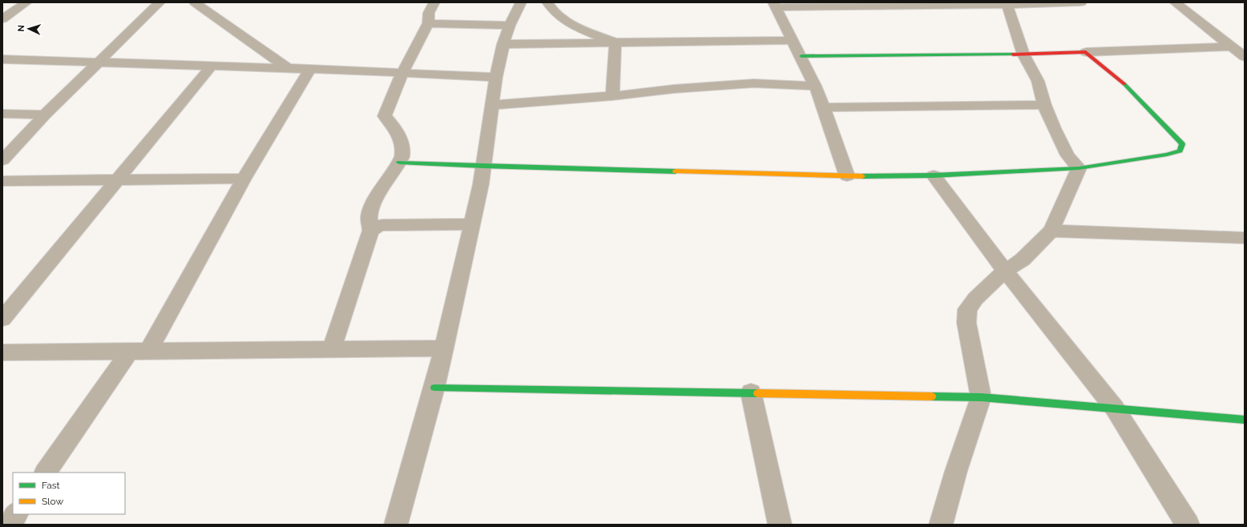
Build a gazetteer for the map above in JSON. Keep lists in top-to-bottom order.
{
  "legend": ["Fast", "Slow"],
  "north": "left"
}
